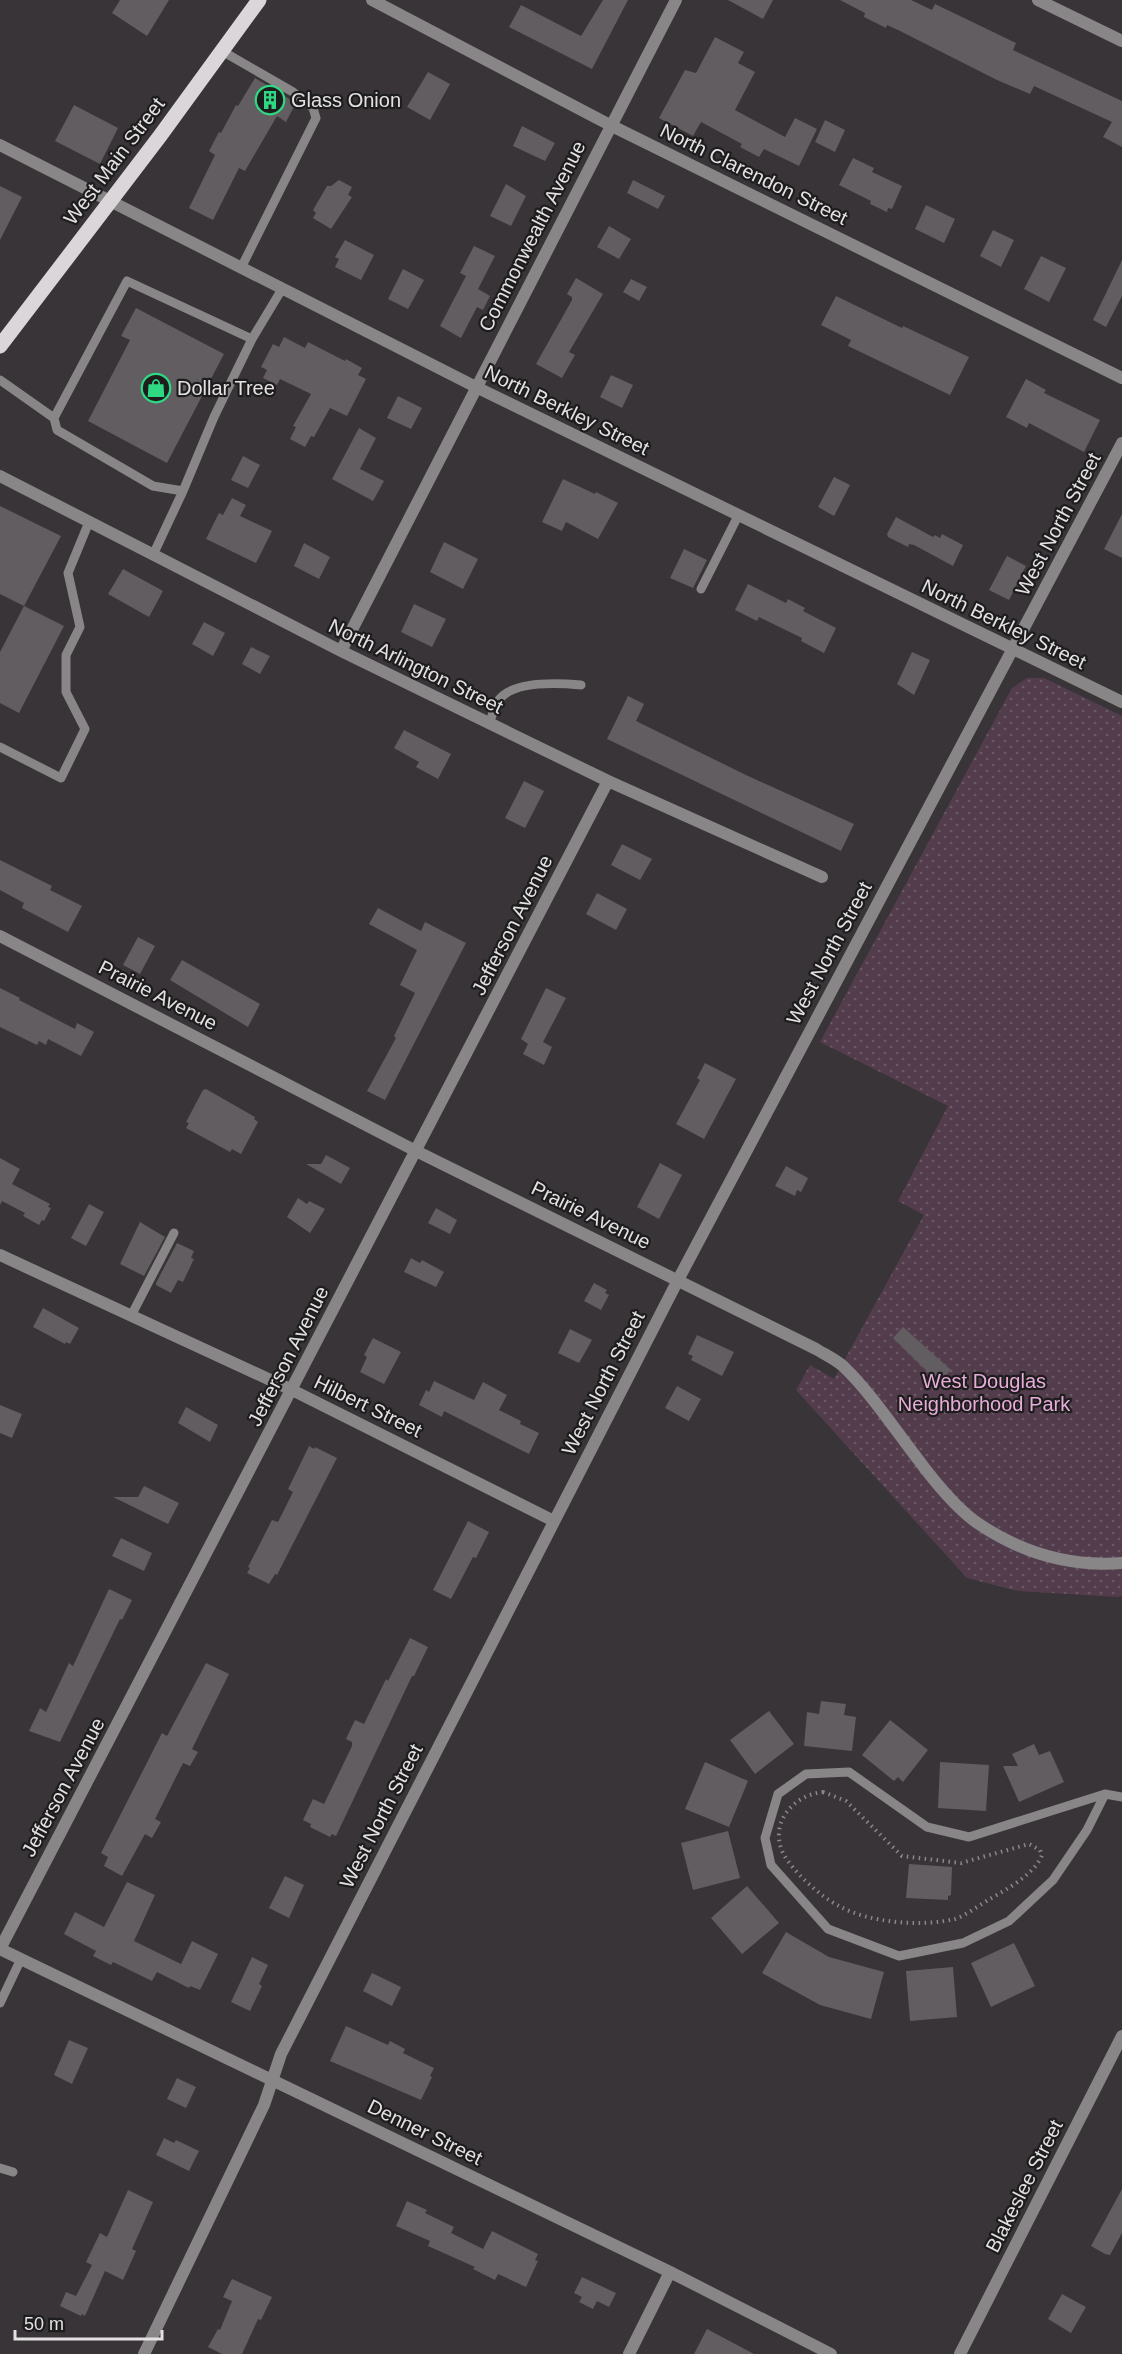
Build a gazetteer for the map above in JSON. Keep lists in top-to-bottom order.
{
  "streets": {
    "main road": ["West Main Street"],
    "street": [
      "North Clarendon Street",
      "Commonwealth Avenue",
      "North Berkley Street",
      "West North Street",
      "North Arlington Street",
      "Jefferson Avenue",
      "Prairie Avenue",
      "Hilbert Street",
      "Denner Street",
      "Blakeslee Street"
    ]
  },
  "crossings": [
    ["West Main Street", "North Berkley Street"],
    ["North Clarendon Street", "Commonwealth Avenue"],
    ["Commonwealth Avenue", "North Berkley Street"],
    ["Commonwealth Avenue", "North Arlington Street"],
    ["North Berkley Street", "West North Street"],
    ["West North Street", "Prairie Avenue"],
    ["West North Street", "Hilbert Street"],
    ["West North Street", "Denner Street"],
    ["North Arlington Street", "Jefferson Avenue"],
    ["Jefferson Avenue", "Prairie Avenue"],
    ["Jefferson Avenue", "Hilbert Street"],
    ["Jefferson Avenue", "Denner Street"]
  ],
  "parks": ["West Douglas Neighborhood Park"],
  "places": {
    "building": ["Glass Onion"],
    "shop": ["Dollar Tree"]
  },
  "scale_bar": "50 m"
}
